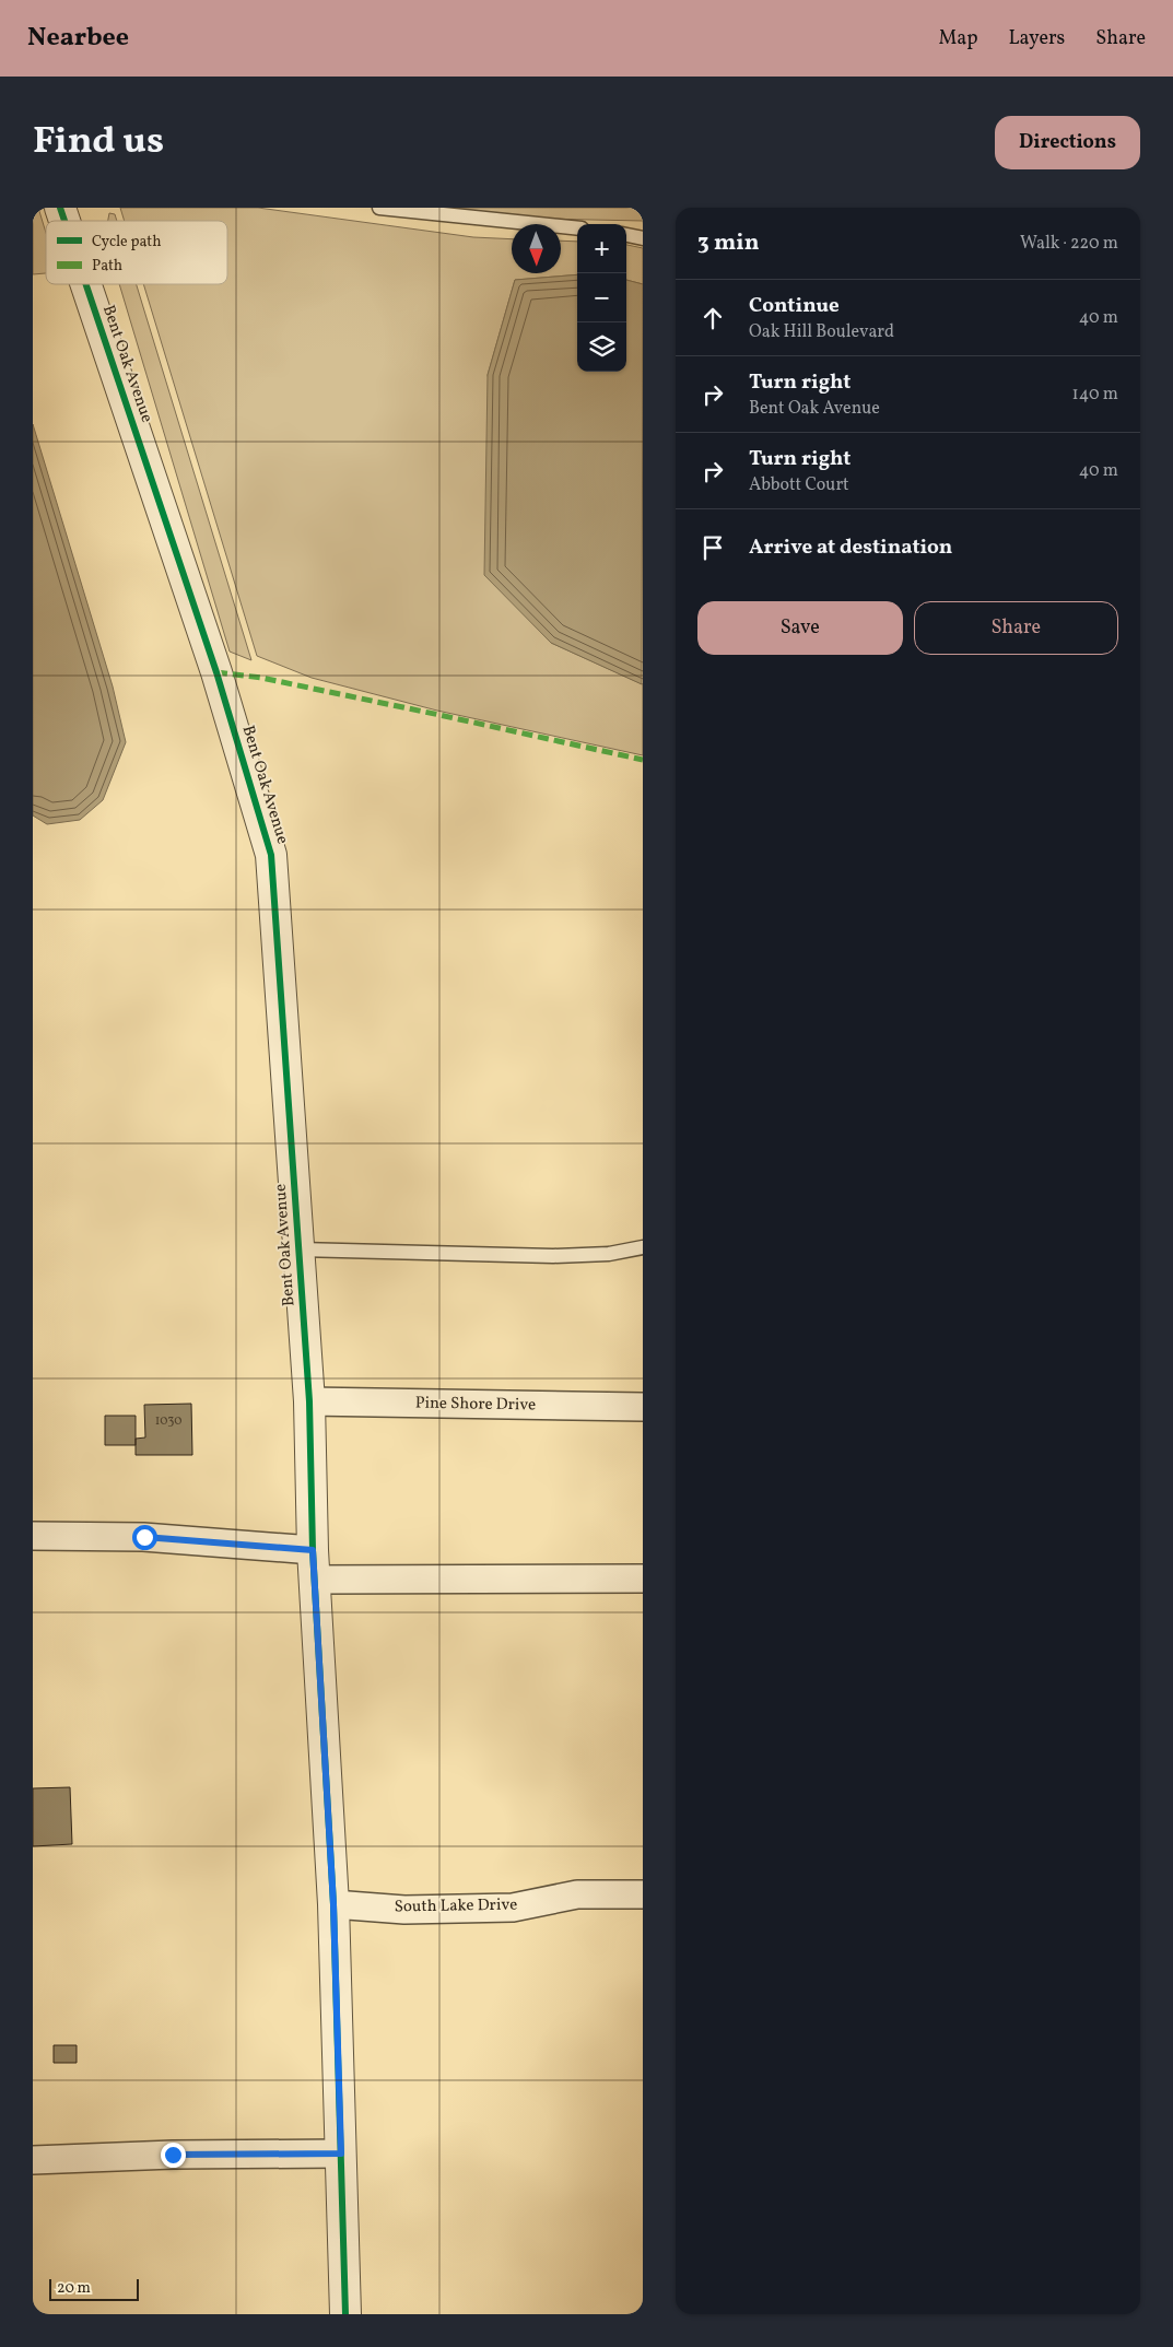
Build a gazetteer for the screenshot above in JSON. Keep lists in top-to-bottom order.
{
  "streets": {
    "street": ["Bent Oak Avenue", "Pine Shore Drive", "South Lake Drive"]
  },
  "crossings": [
    ["Bent Oak Avenue", "Pine Shore Drive"],
    ["Bent Oak Avenue", "South Lake Drive"]
  ],
  "house_numbers": ["1030"],
  "legend": ["Cycle path", "Path"],
  "scale_bar": "20 m",
  "north": "bottom",
  "page": {
    "header": "Nearbee",
    "nav": ["Map", "Layers", "Share"],
    "title": "Find us",
    "buttons": [
      "Directions",
      ["Save", "Share"]
    ],
    "heading": ["3 min", "Walk · 220 m"],
    "map_buttons": ["+", "−"],
    "list": [
      ["Continue", "Oak Hill Boulevard", "40 m"],
      ["Turn right", "Bent Oak Avenue", "140 m"],
      ["Turn right", "Abbott Court", "40 m"],
      "Arrive at destination"
    ],
    "scale": "20 m"
  }
}
